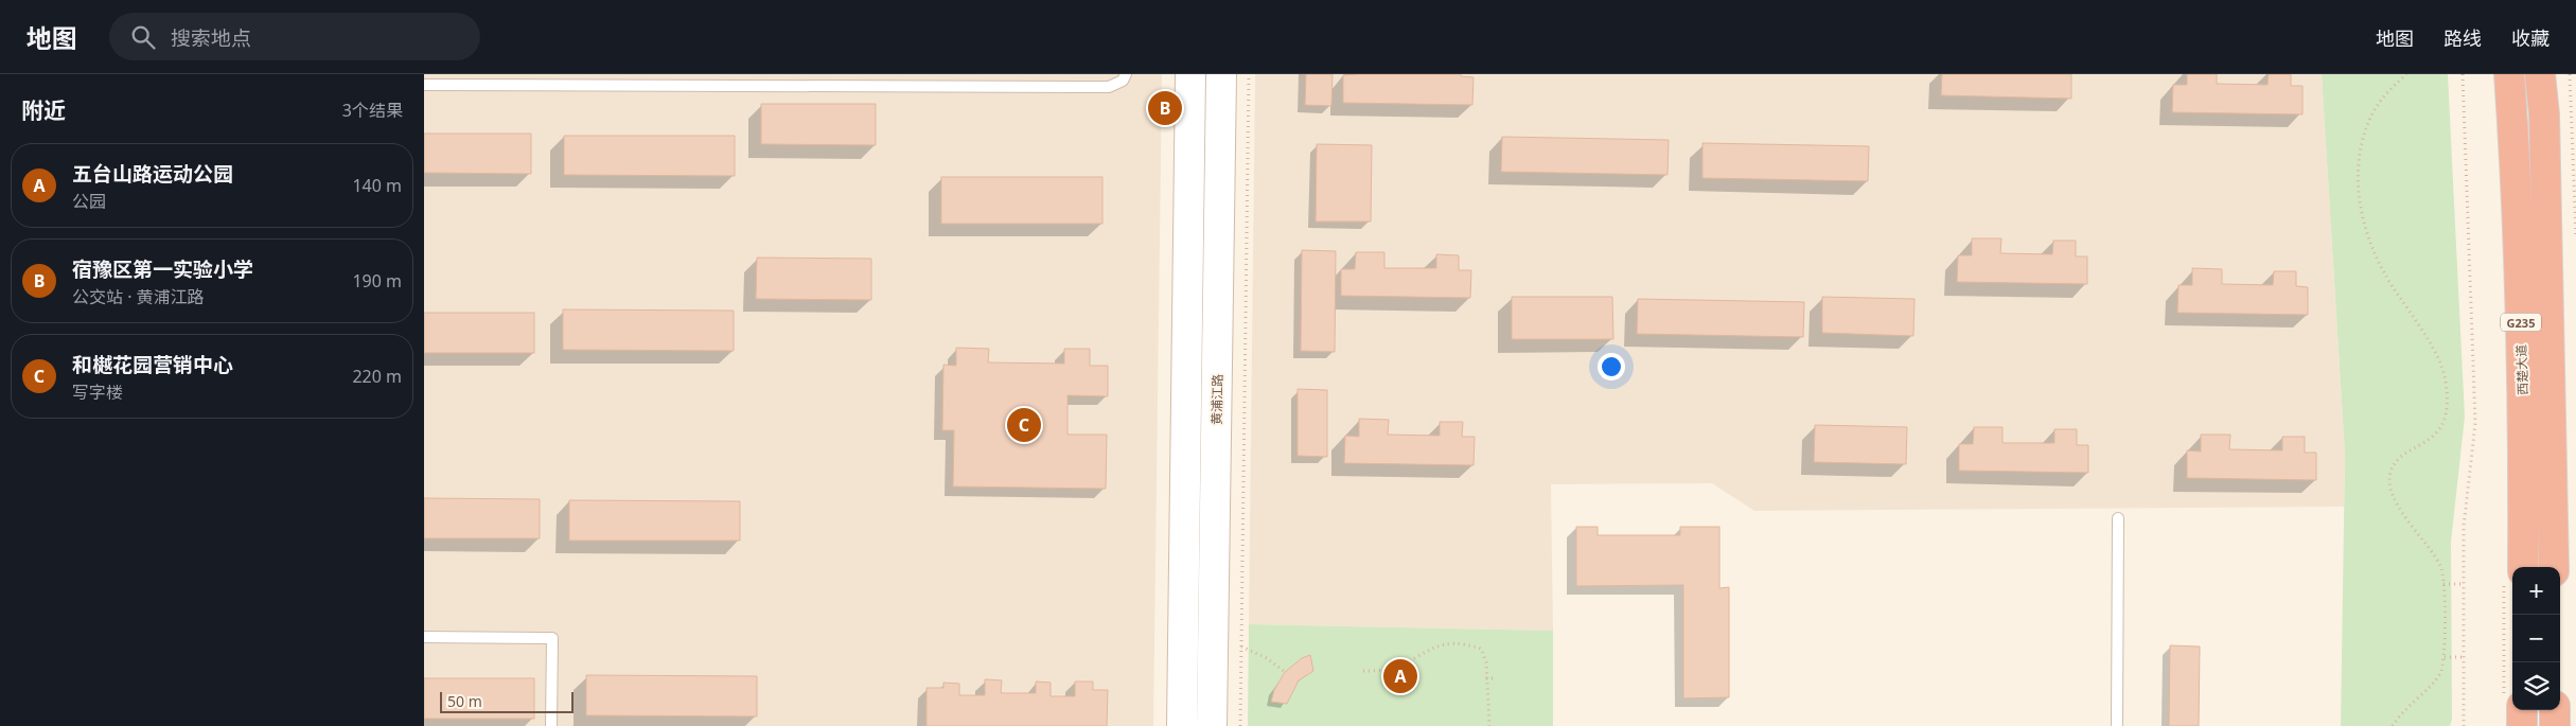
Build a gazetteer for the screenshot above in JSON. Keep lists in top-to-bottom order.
{
  "streets": {
    "highway": ["G235", "西楚大道"],
    "street": ["黄浦江路"]
  },
  "scale_bar": "50 m",
  "page": {
    "header": "地图",
    "search": "搜索地点",
    "nav": ["地图", "路线", "收藏"],
    "heading": ["附近", "3个结果"],
    "pins": ["B", "C", "A"],
    "list": [
      {
        "mark": "A",
        "name": "五台山路运动公园",
        "note": "公园",
        "value": "140 m"
      },
      {
        "mark": "B",
        "name": "宿豫区第一实验小学",
        "note": "公交站 · 黄浦江路",
        "value": "190 m"
      },
      {
        "mark": "C",
        "name": "和樾花园营销中心",
        "note": "写字楼",
        "value": "220 m"
      }
    ],
    "map_buttons": ["+", "−"],
    "scale": "50 m"
  }
}
